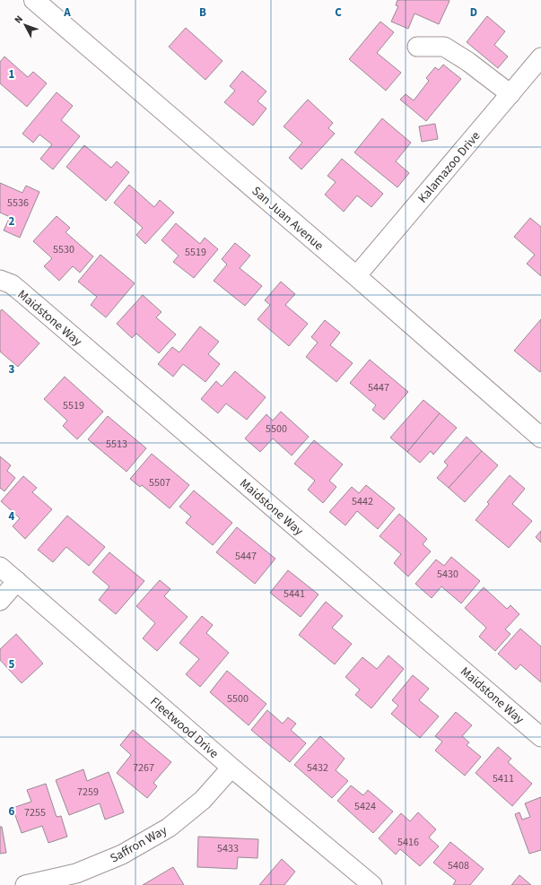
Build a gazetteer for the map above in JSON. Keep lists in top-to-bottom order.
{
  "streets": {
    "main road": ["San Juan Avenue"],
    "street": [
      "Kalamazoo Drive",
      "Maidstone Way",
      "Fleetwood Drive",
      "Saffron Way"
    ]
  },
  "crossings": [
    ["Kalamazoo Drive", "San Juan Avenue"],
    ["Fleetwood Drive", "Saffron Way"]
  ],
  "house_numbers": [
    "5536",
    "5530",
    "5519",
    "5447",
    "5519",
    "5500",
    "5513",
    "5507",
    "5442",
    "5447",
    "5430",
    "5441",
    "5500",
    "7267",
    "5432",
    "5411",
    "7259",
    "5424",
    "7255",
    "5416",
    "5433",
    "5408"
  ],
  "north": "top left",
  "grid": {
    "columns": [
      "A",
      "B",
      "C",
      "D"
    ],
    "rows": [
      "1",
      "2",
      "3",
      "4",
      "5",
      "6"
    ]
  }
}
